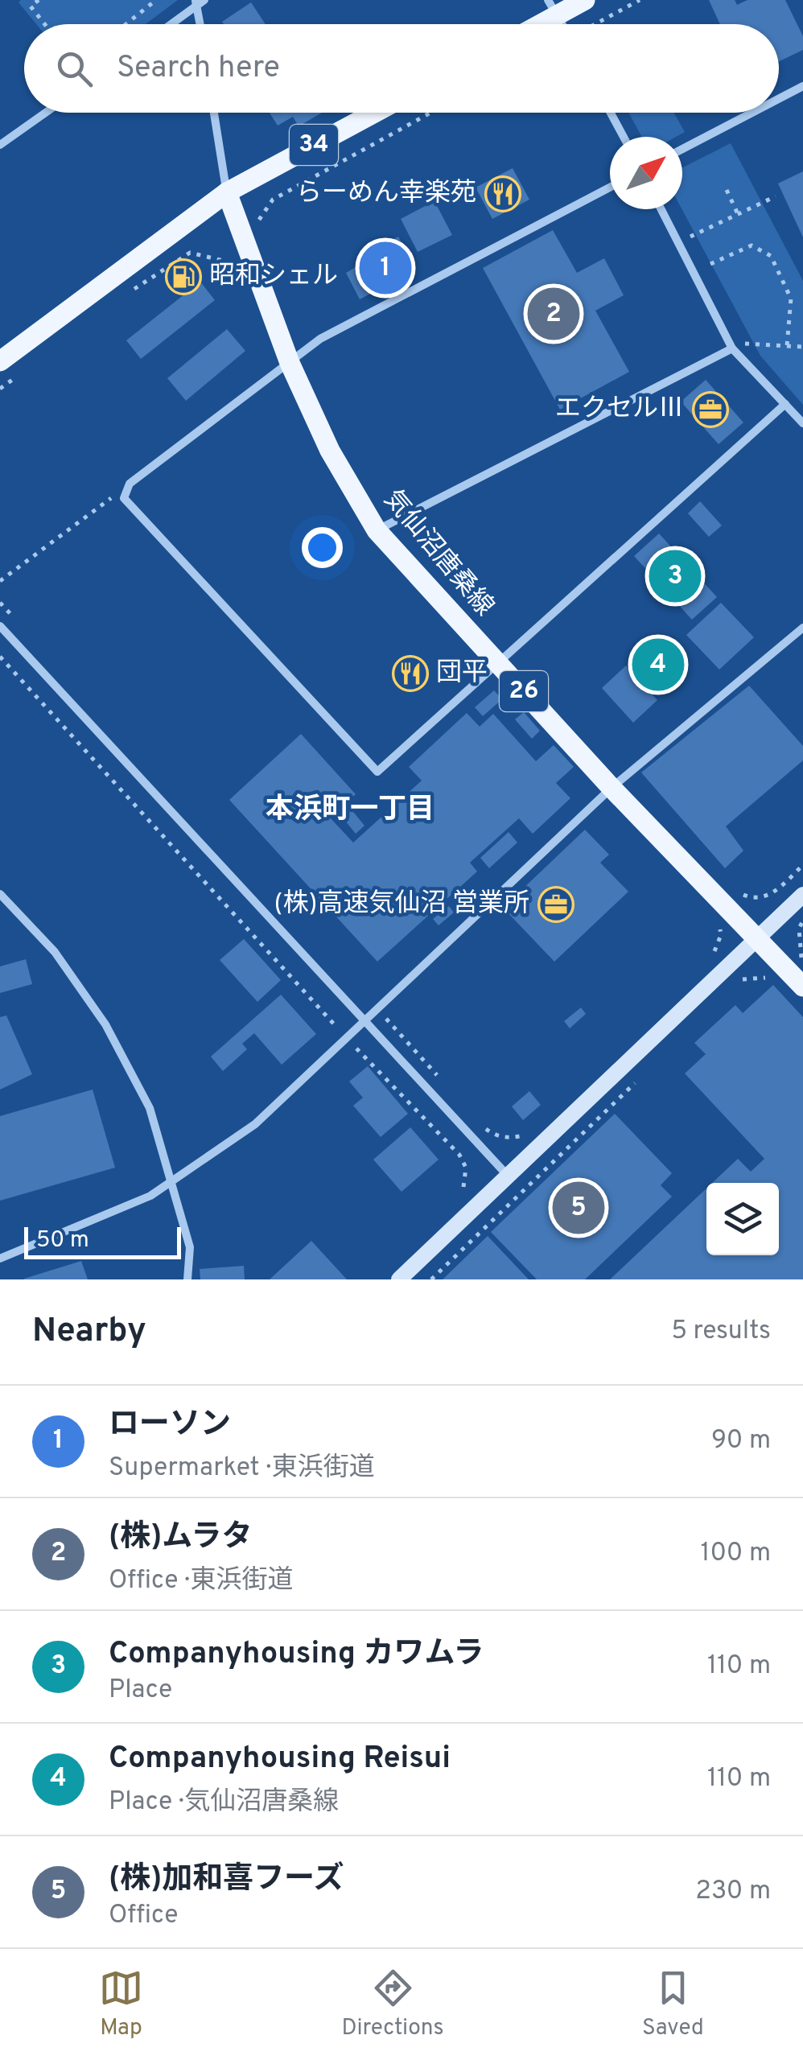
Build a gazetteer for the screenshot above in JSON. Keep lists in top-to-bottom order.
{
  "streets": {
    "main road": ["34", "気仙沼唐桑線", "26"]
  },
  "crossings": [
    ["34", "気仙沼唐桑線"]
  ],
  "districts": ["本浜町一丁目"],
  "places": {
    "restaurant": ["らーめん幸楽苑", "団平"],
    "fuel station": ["昭和シェル"],
    "office": ["エクセルⅢ", "(株)高速気仙沼 営業所"]
  },
  "scale_bar": "50 m",
  "north": "top right",
  "page": {
    "search": "Search here",
    "pins": [
      "1",
      "2",
      "3",
      "4",
      "5"
    ],
    "scale": "50 m",
    "heading": ["Nearby", "5 results"],
    "list": [
      {
        "mark": "1",
        "name": "ローソン",
        "note": "Supermarket · 東浜街道",
        "value": "90 m"
      },
      {
        "mark": "2",
        "name": "(株)ムラタ",
        "note": "Office · 東浜街道",
        "value": "100 m"
      },
      {
        "mark": "3",
        "name": "Companyhousing カワムラ",
        "note": "Place",
        "value": "110 m"
      },
      {
        "mark": "4",
        "name": "Companyhousing Reisui",
        "note": "Place · 気仙沼唐桑線",
        "value": "110 m"
      },
      {
        "mark": "5",
        "name": "(株)加和喜フーズ",
        "note": "Office",
        "value": "230 m"
      }
    ],
    "nav": ["Map", "Directions", "Saved"]
  }
}
